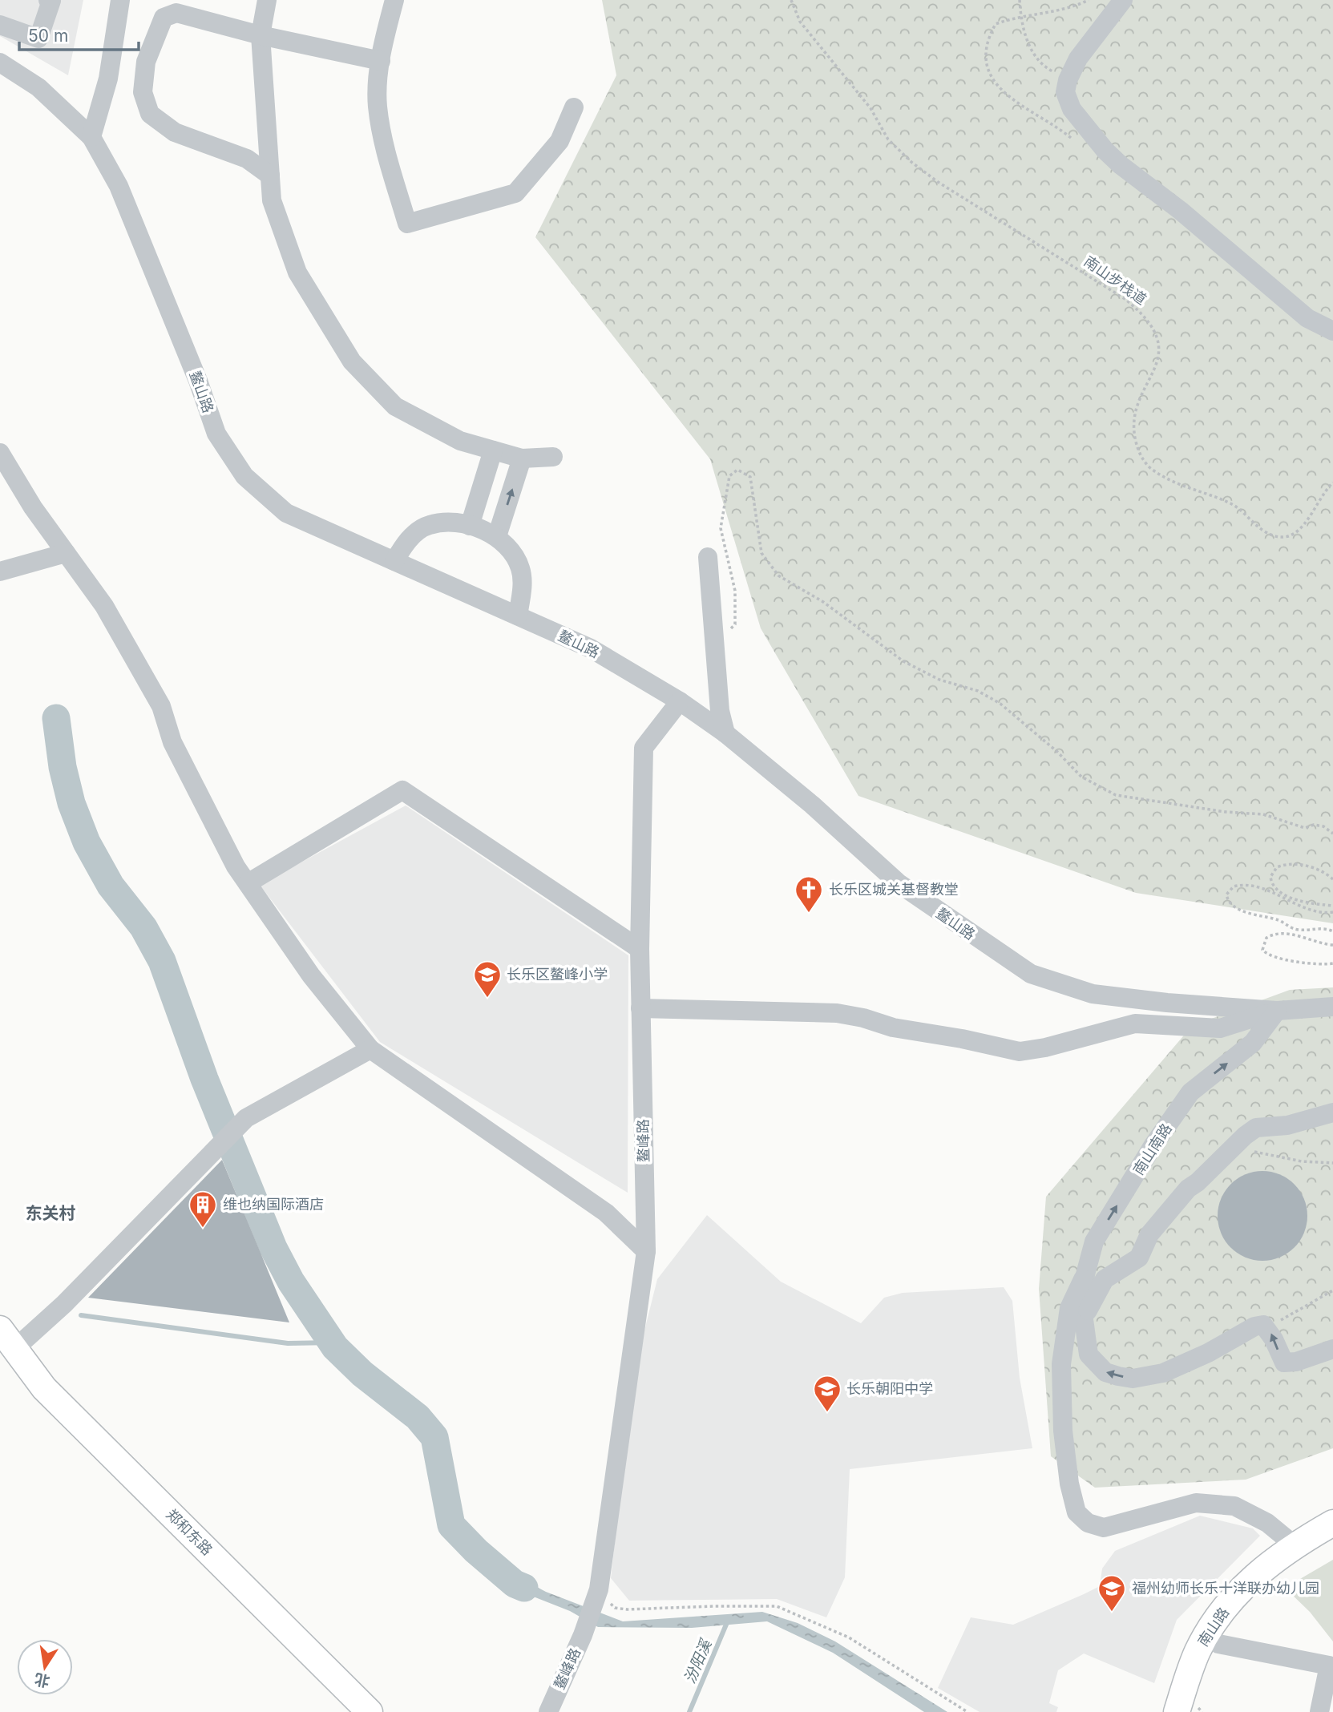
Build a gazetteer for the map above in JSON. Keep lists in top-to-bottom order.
{
  "streets": {
    "main road": ["郑和东路", "南山路"],
    "street": ["鳌山路", "鳌峰路", "南山南路"],
    "path": ["南山步栈道"]
  },
  "crossings": [
    ["鳌山路", "鳌峰路"],
    ["鳌山路", "南山南路"]
  ],
  "districts": ["东关村"],
  "water": ["汾阳溪"],
  "places": {
    "church": ["长乐区城关基督教堂"],
    "school or university": ["长乐区鳌峰小学", "长乐朝阳中学", "福州幼师长乐十洋联办幼儿园"],
    "building": ["维也纳国际酒店"]
  },
  "scale_bar": "50 m",
  "north": "bottom"
}
